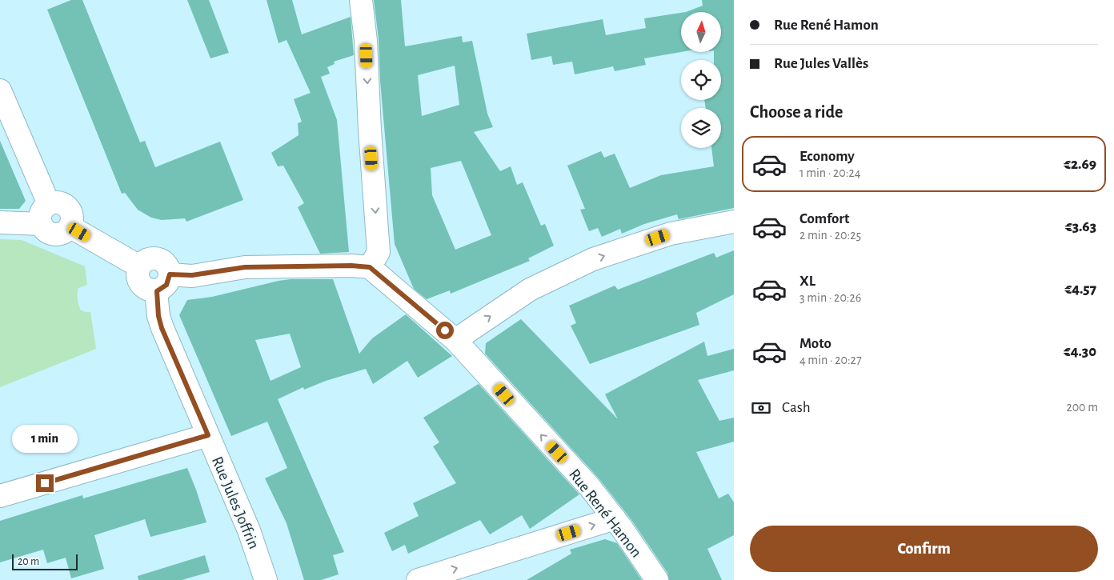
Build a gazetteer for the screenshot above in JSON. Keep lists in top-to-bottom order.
{
  "streets": {
    "street": ["Rue Jules Joffrin", "Rue René Hamon"]
  },
  "one_way": ["Rue René Hamon"],
  "scale_bar": "20 m",
  "north": "top",
  "page": {
    "banner": ["Rue René Hamon", "Rue Jules Vallès"],
    "heading": "Choose a ride",
    "list": [
      {
        "name": "Economy",
        "note": "1 min · 20:24",
        "value": "€2.69"
      },
      {
        "name": "Comfort",
        "note": "2 min · 20:25",
        "value": "€3.63"
      },
      {
        "name": "XL",
        "note": "3 min · 20:26",
        "value": "€4.57"
      },
      {
        "name": "Moto",
        "note": "4 min · 20:27",
        "value": "€4.30"
      }
    ],
    "pay": ["Cash", "200 m"],
    "bubble": "1 min",
    "buttons": "Confirm",
    "scale": "20 m"
  }
}
